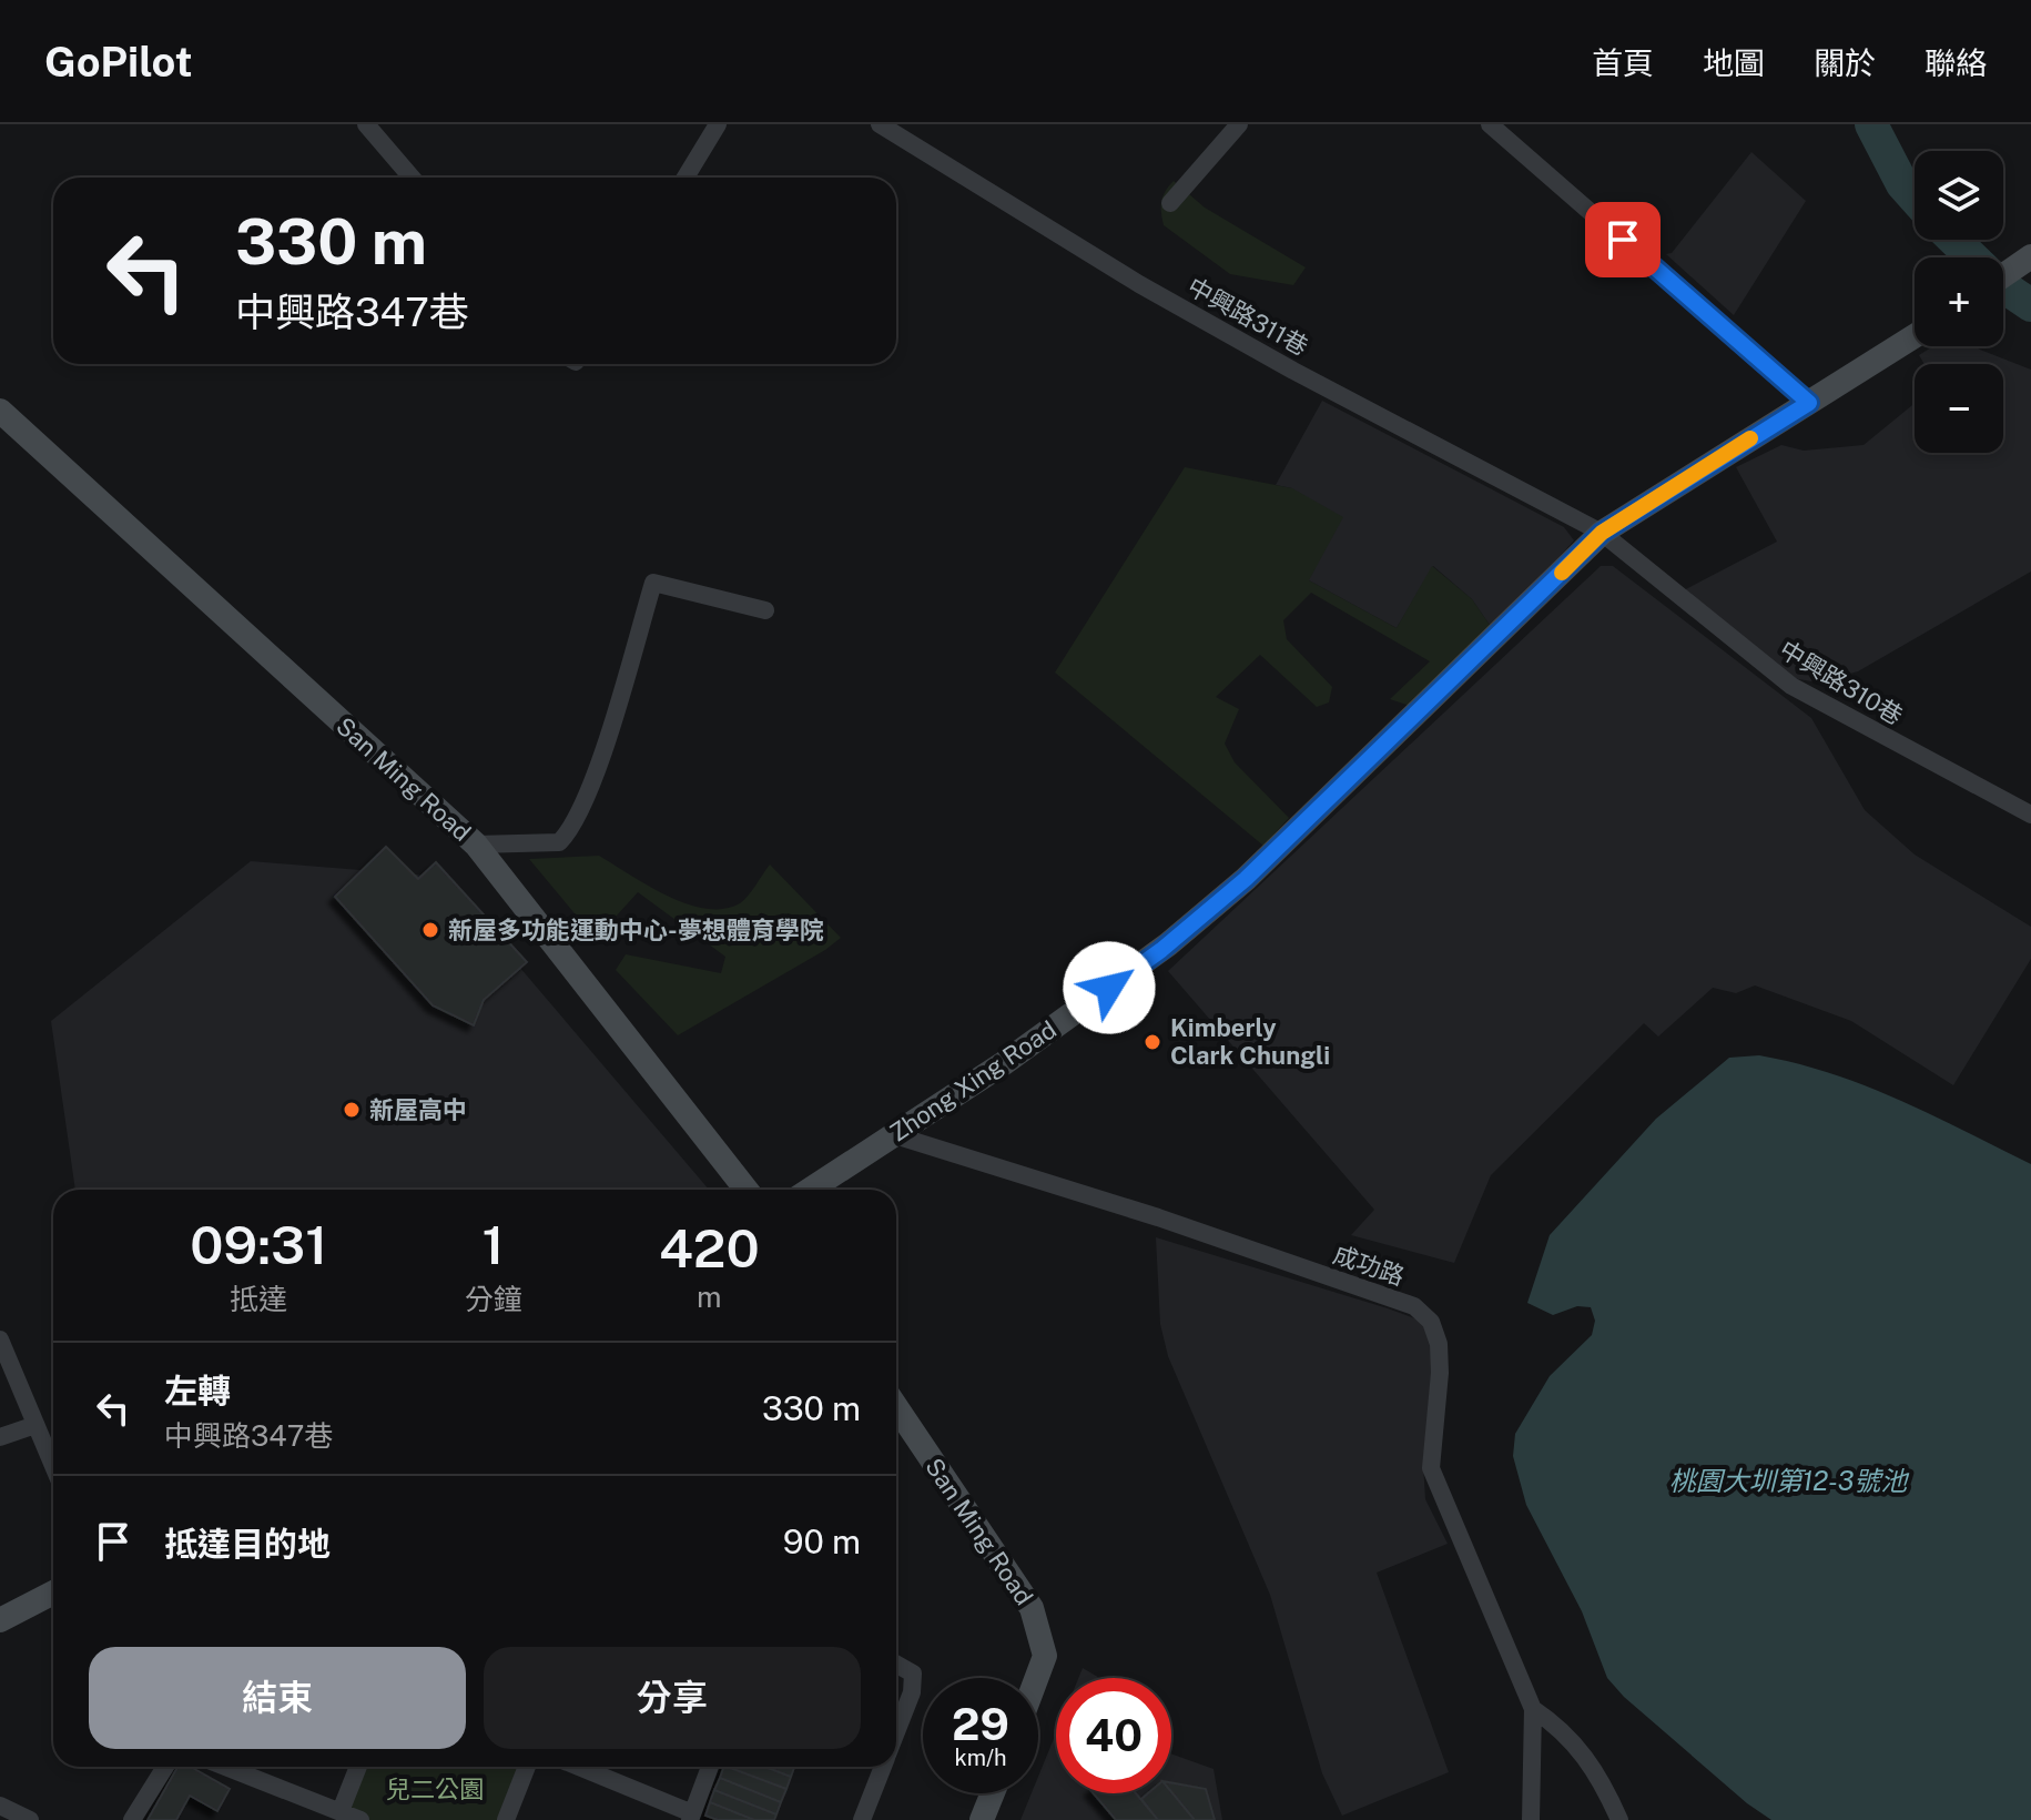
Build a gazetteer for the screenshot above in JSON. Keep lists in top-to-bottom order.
{
  "streets": {
    "street": [
      "中興路311巷",
      "中興路310巷",
      "San Ming Road",
      "Zhong Xing Road",
      "成功路"
    ]
  },
  "crossings": [
    ["中興路311巷", "中興路310巷"],
    ["中興路311巷", "Zhong Xing Road"],
    ["中興路310巷", "Zhong Xing Road"],
    ["Zhong Xing Road", "成功路"]
  ],
  "water": ["桃園大圳第12-3號池"],
  "parks": ["兒二公園"],
  "places": ["新屋多功能運動中心-夢想體育學院", "Kimberly Clark Chungli", "新屋高中"],
  "page": {
    "header": "GoPilot",
    "nav": [
      "首頁",
      "地圖",
      "關於",
      "聯絡"
    ],
    "map_buttons": ["+", "−"],
    "turn": ["330 m", "中興路347巷"],
    "eta": [
      "09:31",
      "抵達",
      "1",
      "分鐘",
      "420",
      "m"
    ],
    "list": [
      {
        "name": "左轉",
        "note": "中興路347巷",
        "value": "330 m"
      },
      {
        "name": "抵達目的地",
        "value": "90 m"
      }
    ],
    "buttons": ["結束", "分享"],
    "speed": "29 km/h",
    "limit": "40"
  }
}
